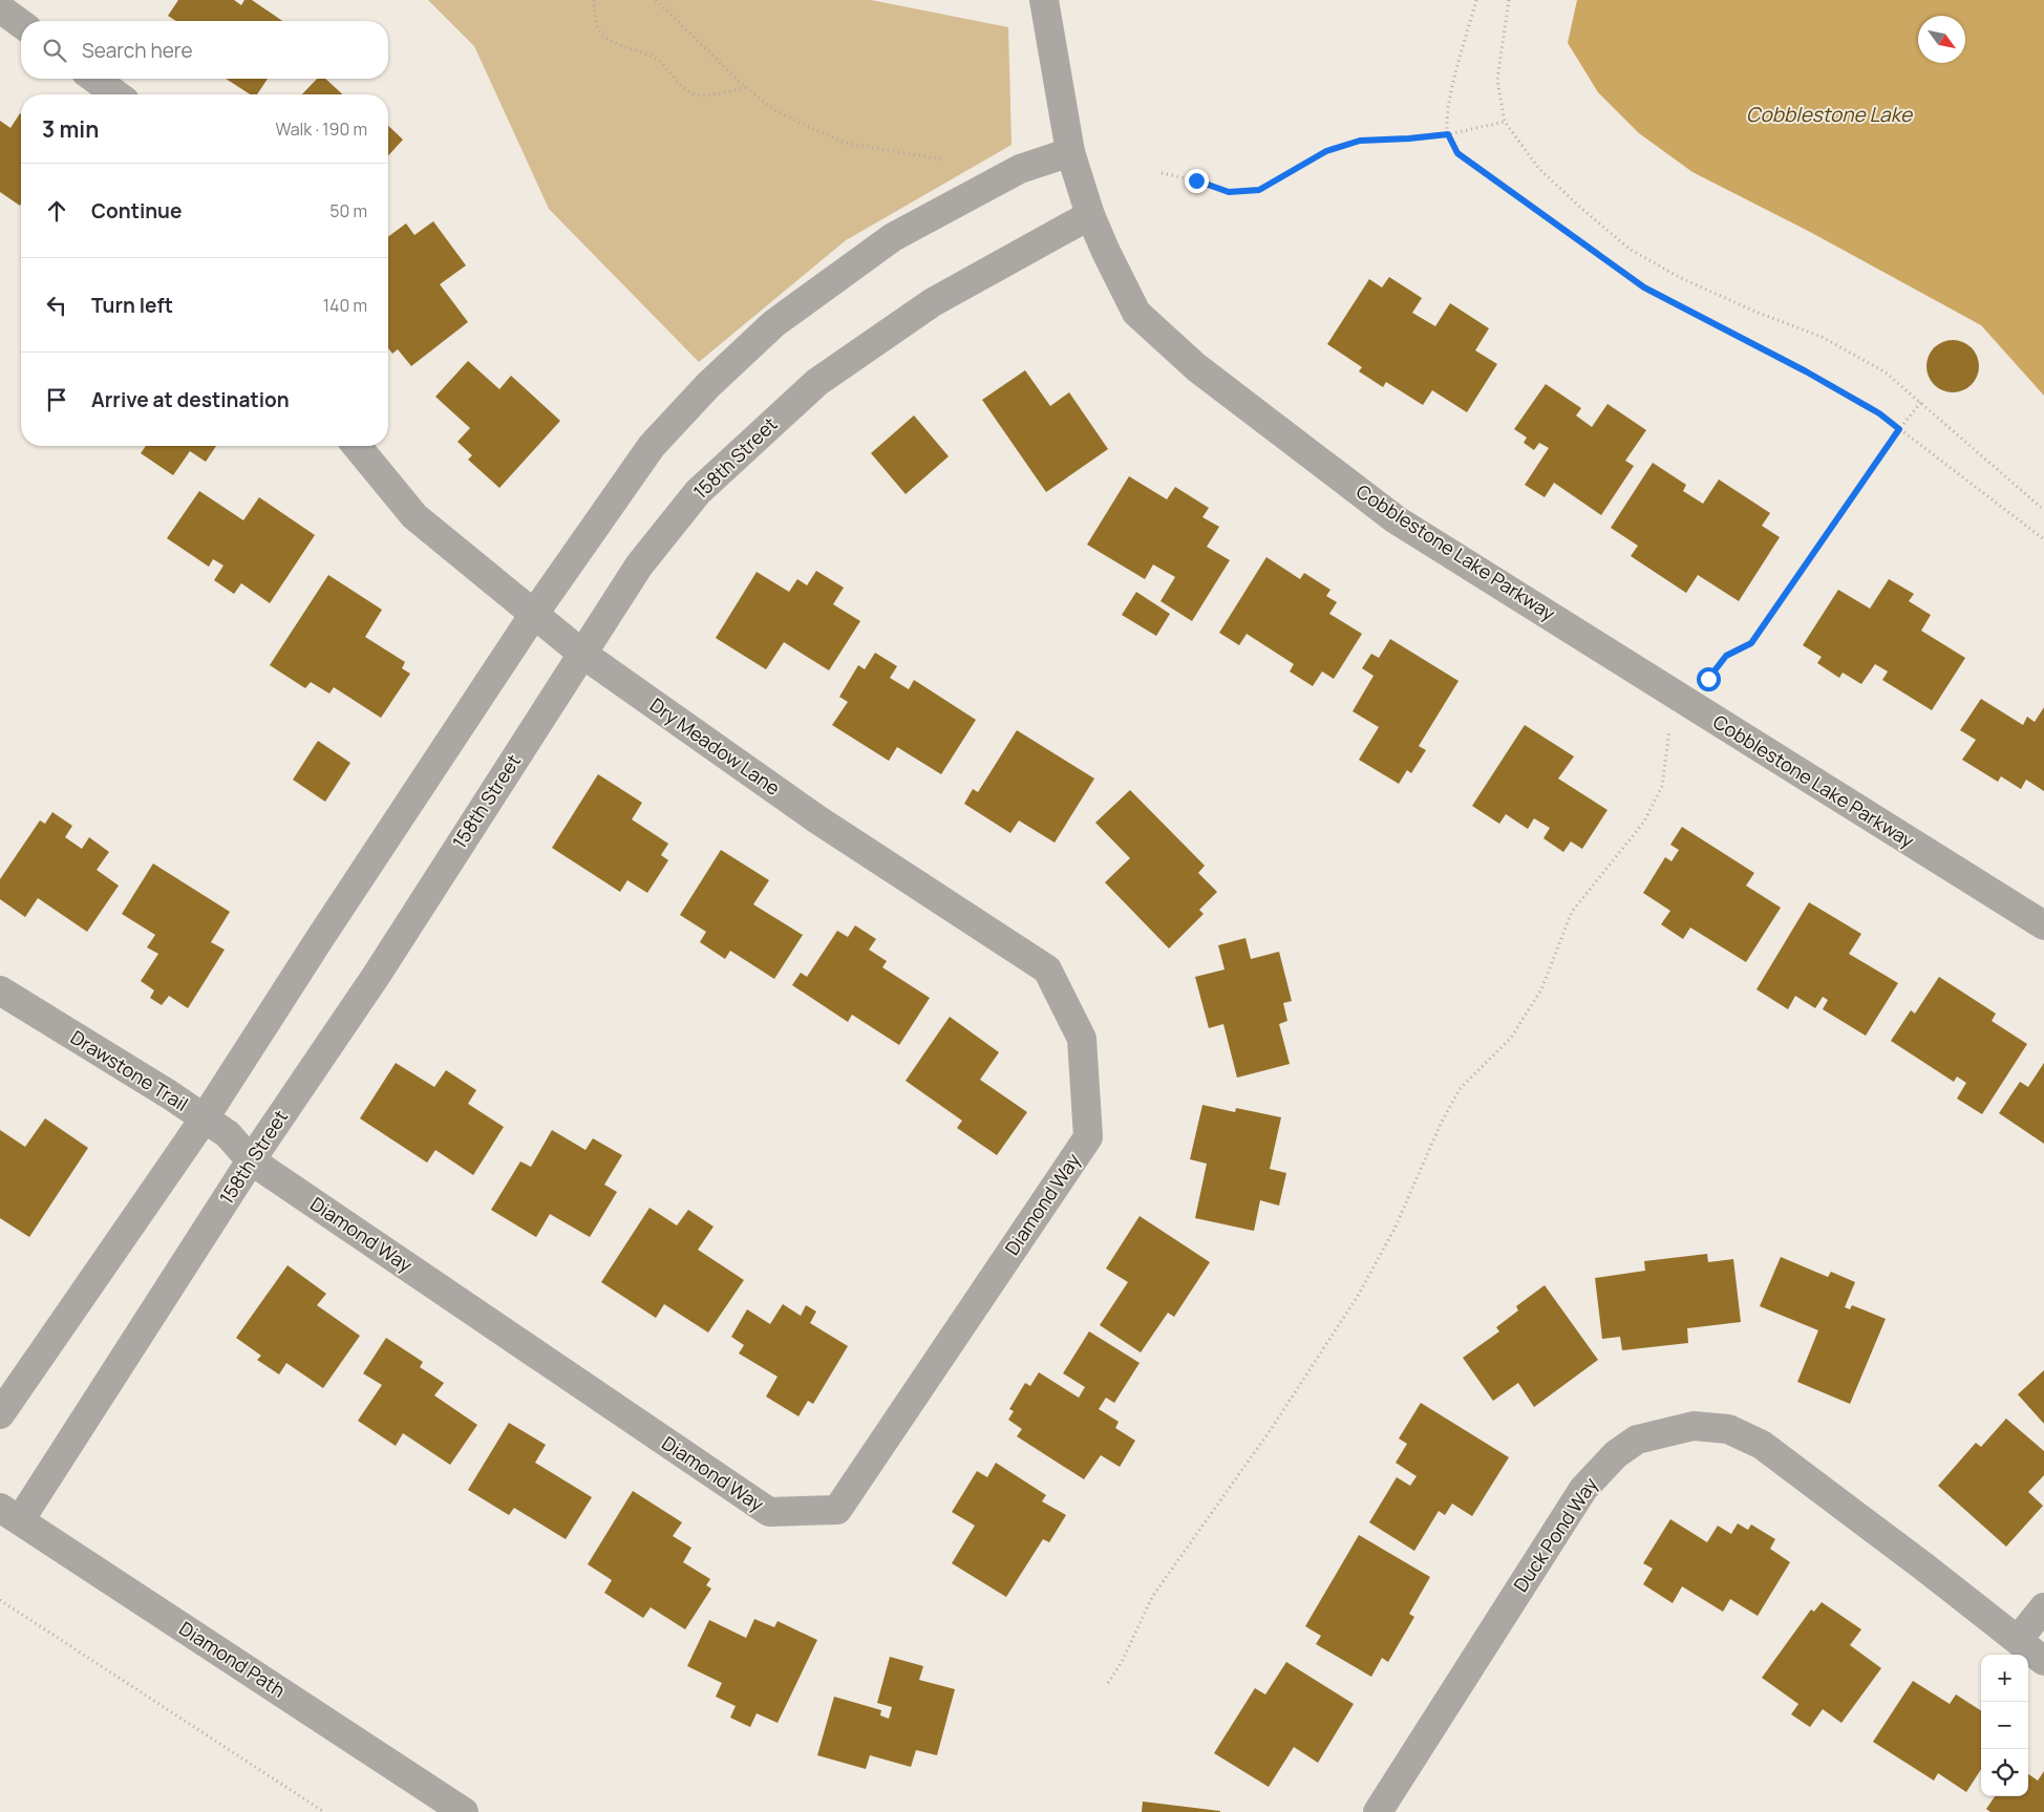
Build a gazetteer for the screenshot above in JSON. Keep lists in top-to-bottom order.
{
  "streets": {
    "street": [
      "158th Street",
      "Cobblestone Lake Parkway",
      "Dry Meadow Lane",
      "Drawstone Trail",
      "Diamond Way",
      "Duck Pond Way",
      "Diamond Path"
    ]
  },
  "crossings": [
    ["158th Street", "Cobblestone Lake Parkway"],
    ["158th Street", "Dry Meadow Lane"],
    ["158th Street", "Drawstone Trail"],
    ["158th Street", "Diamond Way"],
    ["158th Street", "Diamond Path"],
    ["Dry Meadow Lane", "Diamond Way"],
    ["Drawstone Trail", "Diamond Way"]
  ],
  "water": ["Cobblestone Lake"],
  "north": "bottom right",
  "page": {
    "search": "Search here",
    "heading": ["3 min", "Walk · 190 m"],
    "list": [
      ["Continue", "50 m"],
      ["Turn left", "140 m"],
      "Arrive at destination"
    ],
    "map_buttons": ["+", "−"]
  }
}
